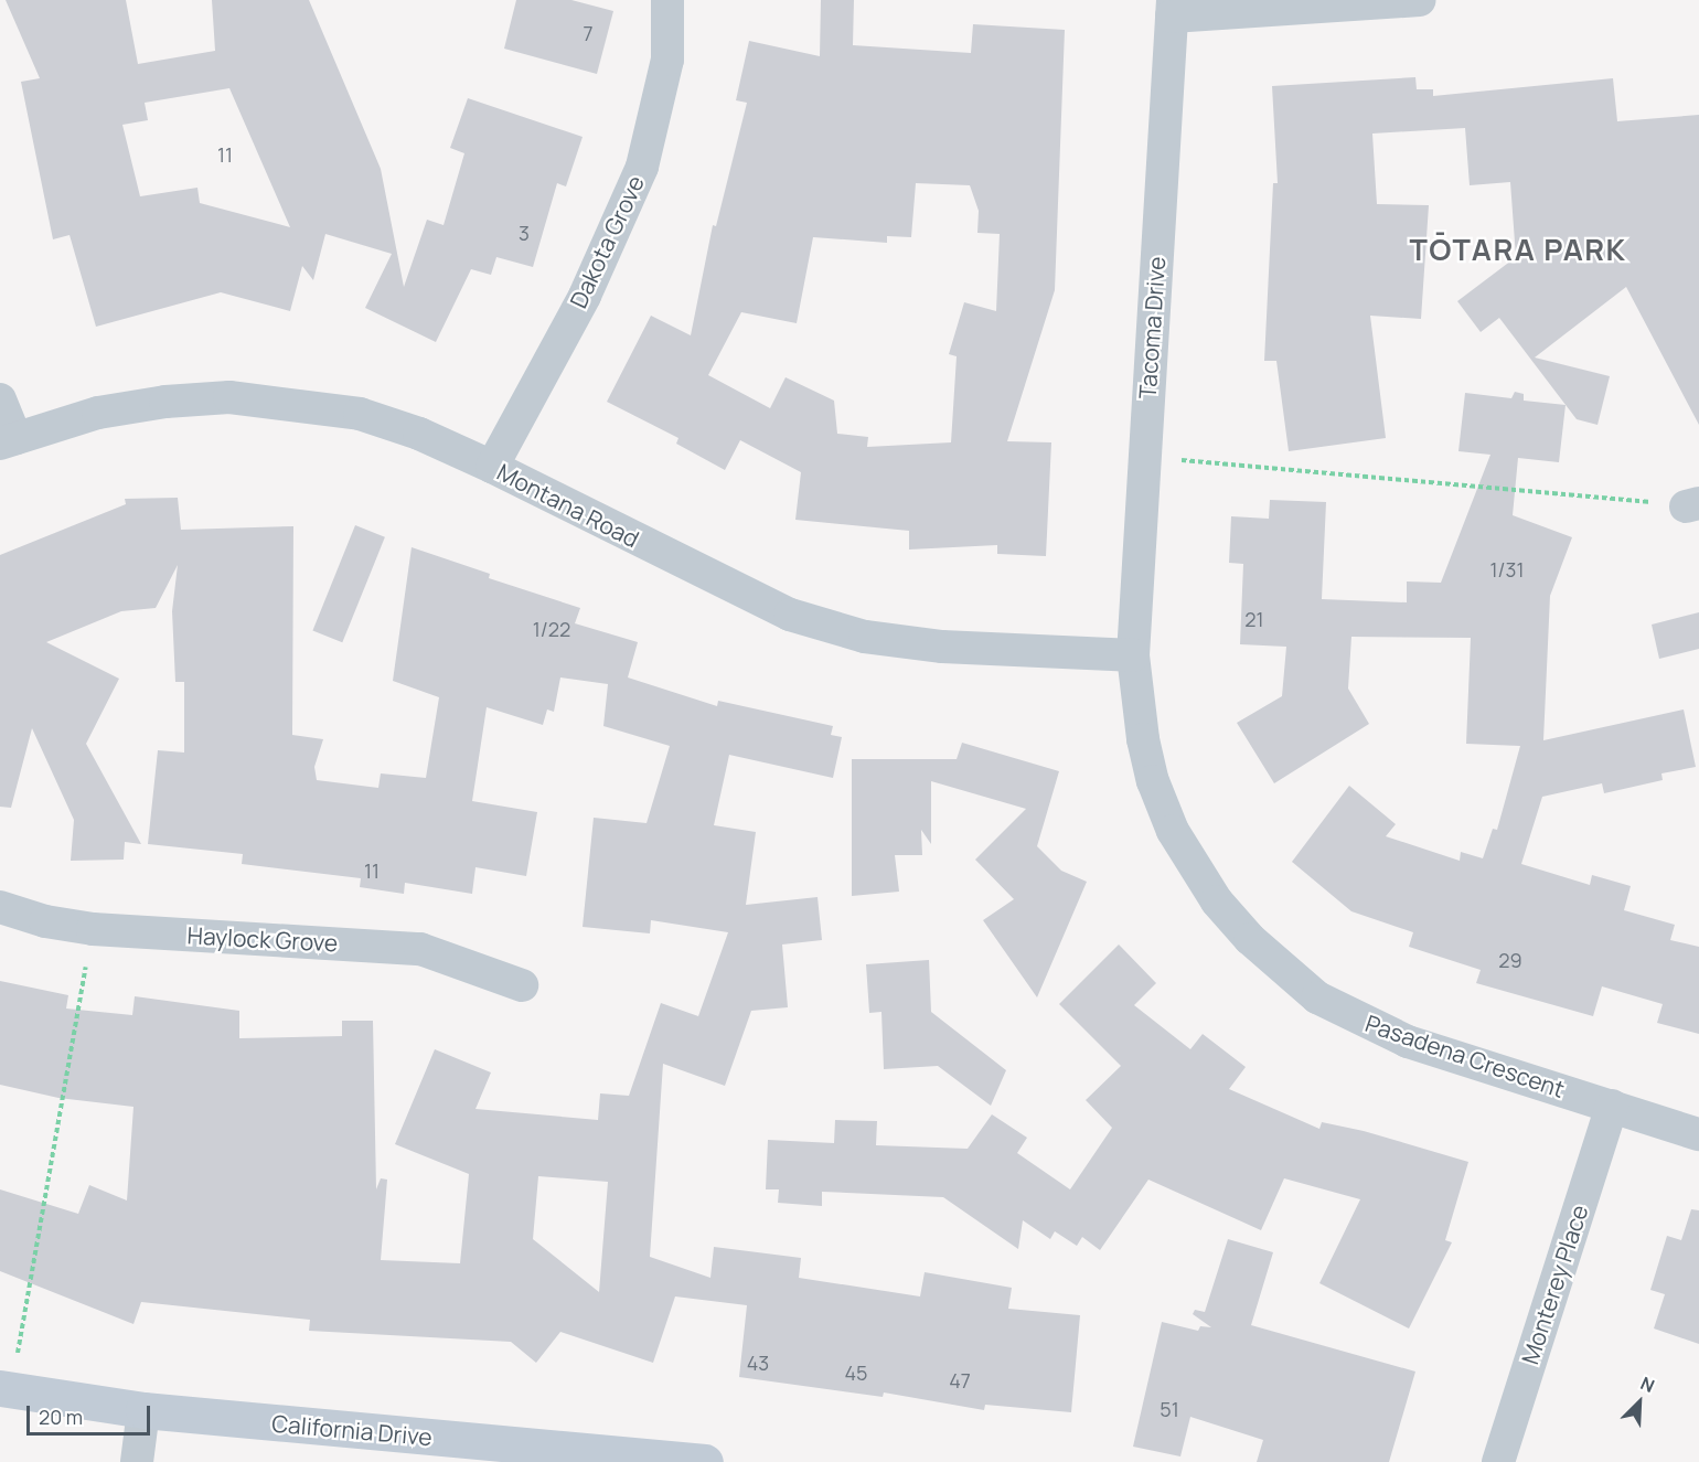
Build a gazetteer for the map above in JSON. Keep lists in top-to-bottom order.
{
  "streets": {
    "street": [
      "Dakota Grove",
      "Tacoma Drive",
      "Montana Road",
      "Haylock Grove",
      "Pasadena Crescent",
      "Monterey Place",
      "California Drive"
    ]
  },
  "crossings": [
    ["Dakota Grove", "Montana Road"],
    ["Tacoma Drive", "Montana Road"],
    ["Tacoma Drive", "Pasadena Crescent"],
    ["Montana Road", "Pasadena Crescent"],
    ["Pasadena Crescent", "Monterey Place"]
  ],
  "districts": ["TŌTARA PARK"],
  "house_numbers": [
    "7",
    "11",
    "3",
    "1/31",
    "21",
    "1/22",
    "11",
    "29",
    "43",
    "45",
    "47",
    "51"
  ],
  "scale_bar": "20 m",
  "north": "top right"
}
